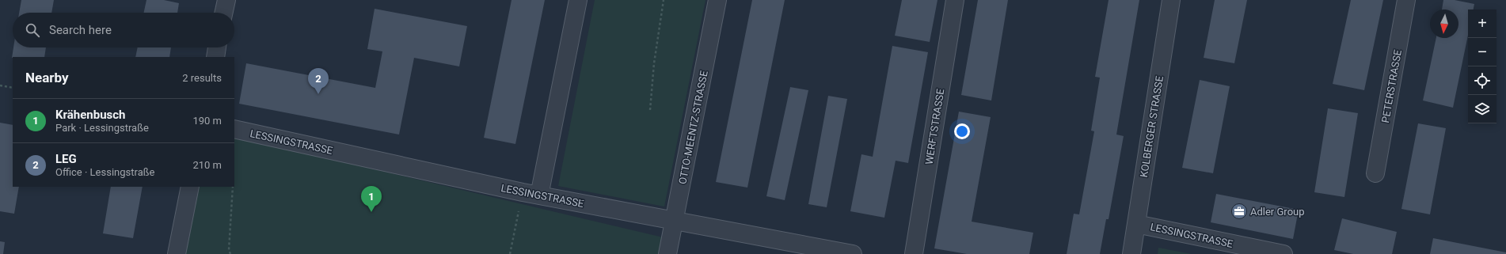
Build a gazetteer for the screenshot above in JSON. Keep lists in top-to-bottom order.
{
  "streets": {
    "street": [
      "PETERSTRASSE",
      "WERFTSTRASSE",
      "KOLBERGER STRASSE",
      "OTTO-MEENTZ-STRASSE",
      "LESSINGSTRASSE"
    ]
  },
  "crossings": [
    ["KOLBERGER STRASSE", "LESSINGSTRASSE"],
    ["OTTO-MEENTZ-STRASSE", "LESSINGSTRASSE"]
  ],
  "places": {
    "office": ["Adler Group"]
  },
  "north": "bottom",
  "page": {
    "map_buttons": ["+", "−"],
    "search": "Search here",
    "heading": ["Nearby", "2 results"],
    "pins": ["2", "1"],
    "list": [
      {
        "mark": "1",
        "name": "Krähenbusch",
        "note": "Park · Lessingstraße",
        "value": "190 m"
      },
      {
        "mark": "2",
        "name": "LEG",
        "note": "Office · Lessingstraße",
        "value": "210 m"
      }
    ]
  }
}
